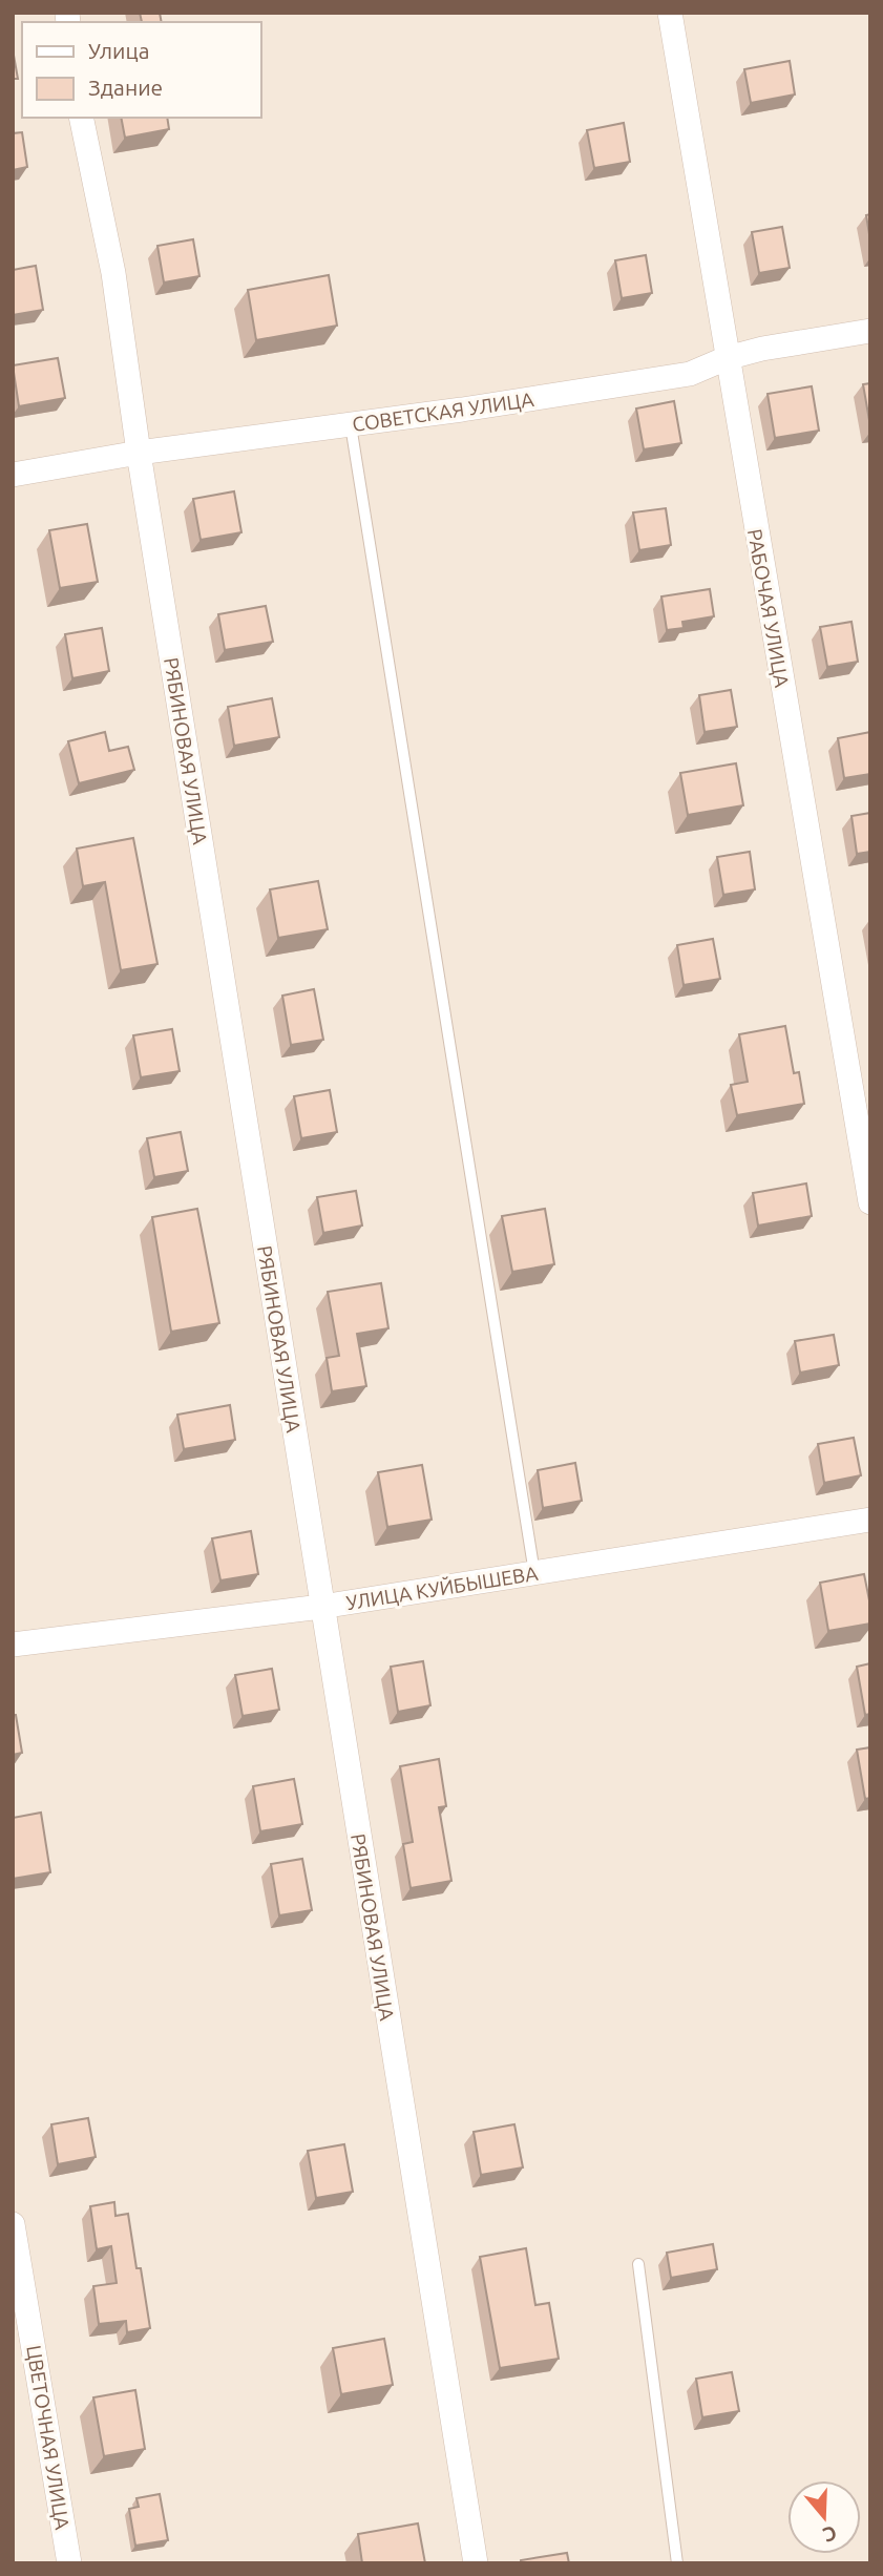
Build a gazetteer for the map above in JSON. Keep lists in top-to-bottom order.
{
  "streets": {
    "street": [
      "СОВЕТСКАЯ УЛИЦА",
      "РАБОЧАЯ УЛИЦА",
      "РЯБИНОВАЯ УЛИЦА",
      "УЛИЦА КУЙБЫШЕВА",
      "ЦВЕТОЧНАЯ УЛИЦА"
    ]
  },
  "crossings": [
    ["СОВЕТСКАЯ УЛИЦА", "РАБОЧАЯ УЛИЦА"],
    ["СОВЕТСКАЯ УЛИЦА", "РЯБИНОВАЯ УЛИЦА"],
    ["РЯБИНОВАЯ УЛИЦА", "УЛИЦА КУЙБЫШЕВА"]
  ],
  "legend": ["Улица", "Здание"],
  "north": "bottom"
}
